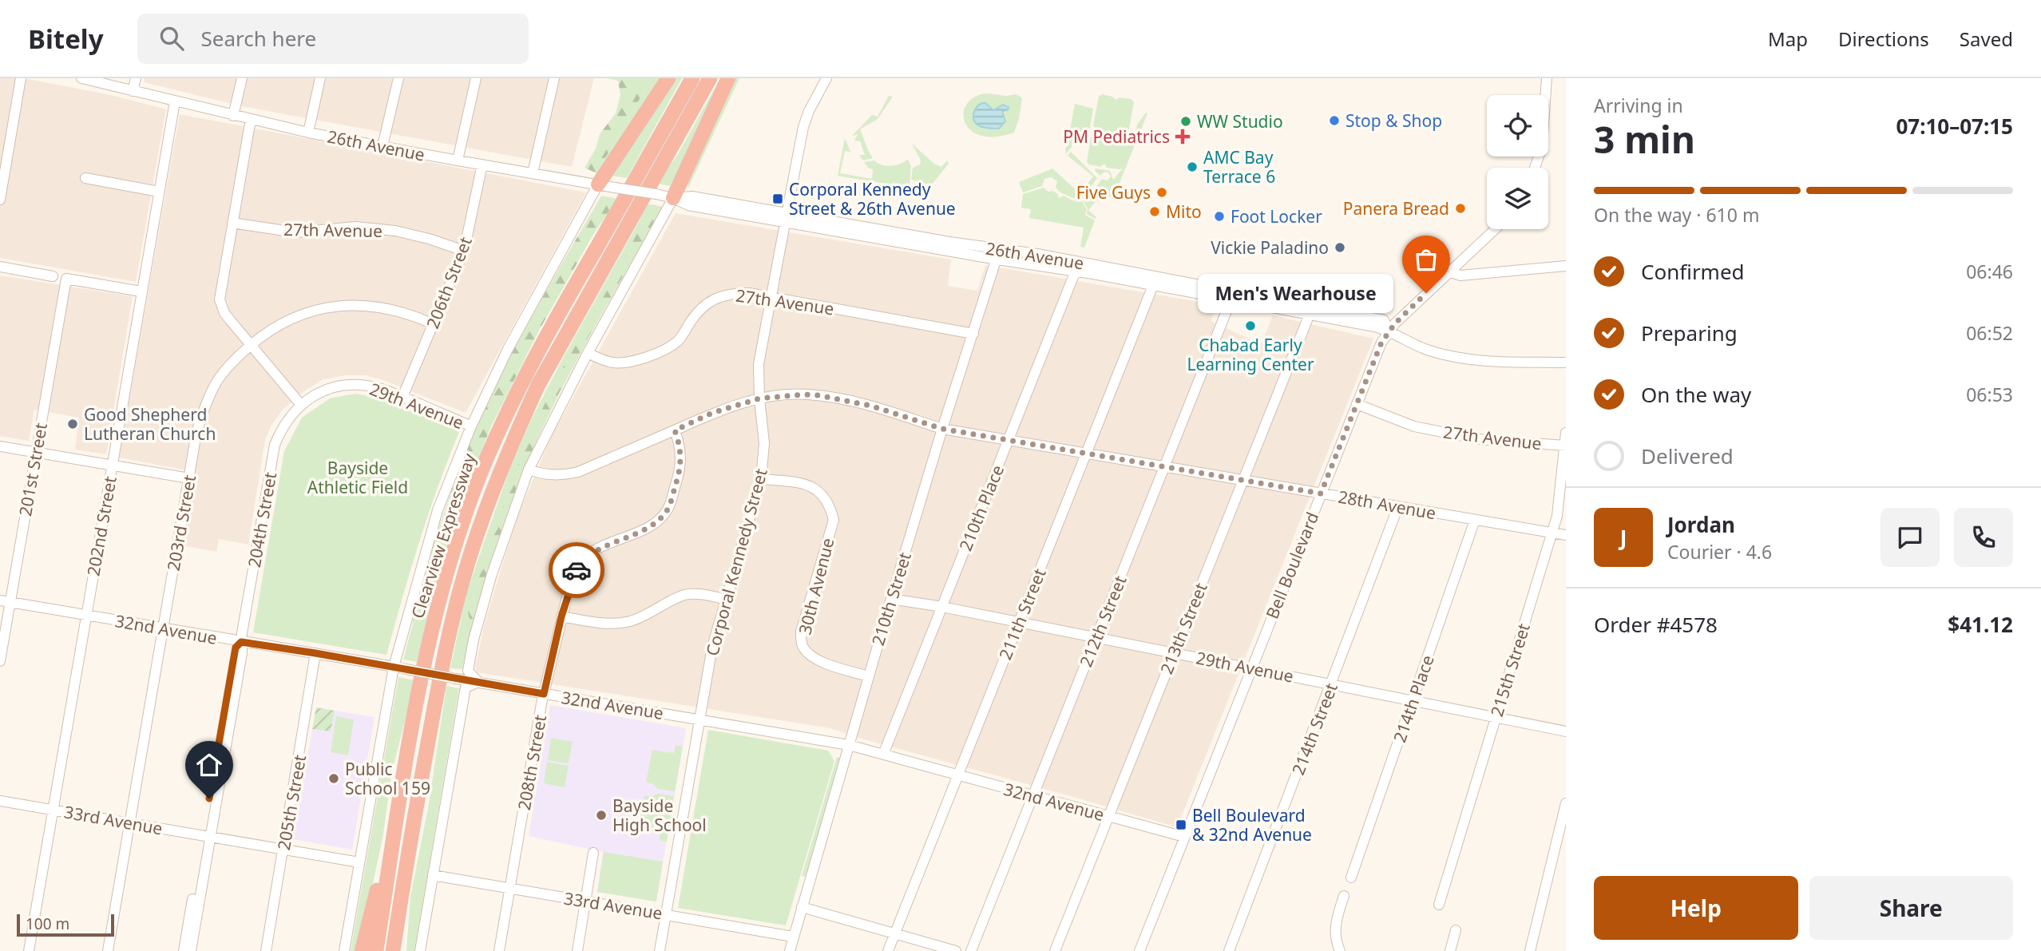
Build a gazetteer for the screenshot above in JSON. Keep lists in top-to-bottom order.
{
  "streets": {
    "highway": ["Clearview Expressway"],
    "street": [
      "26th Avenue",
      "27th Avenue",
      "206th Street",
      "29th Avenue",
      "201st Street",
      "28th Avenue",
      "210th Place",
      "204th Street",
      "203rd Street",
      "202nd Street",
      "Corporal Kennedy Street",
      "Bell Boulevard",
      "30th Avenue",
      "210th Street",
      "211th Street",
      "212th Street",
      "213th Street",
      "32nd Avenue",
      "215th Street",
      "214th Place",
      "214th Street",
      "208th Street",
      "205th Street",
      "33rd Avenue"
    ]
  },
  "crossings": [
    ["26th Avenue", "206th Street"],
    ["26th Avenue", "210th Place"],
    ["26th Avenue", "202nd Street"],
    ["26th Avenue", "Clearview Expressway"],
    ["26th Avenue", "Corporal Kennedy Street"],
    ["26th Avenue", "Bell Boulevard"],
    ["26th Avenue", "210th Street"],
    ["26th Avenue", "211th Street"],
    ["26th Avenue", "212th Street"],
    ["26th Avenue", "213th Street"],
    ["27th Avenue", "206th Street"],
    ["27th Avenue", "Corporal Kennedy Street"],
    ["27th Avenue", "Bell Boulevard"],
    ["27th Avenue", "210th Street"],
    ["27th Avenue", "215th Street"],
    ["206th Street", "29th Avenue"],
    ["29th Avenue", "210th Place"],
    ["29th Avenue", "204th Street"],
    ["29th Avenue", "Clearview Expressway"],
    ["29th Avenue", "Bell Boulevard"],
    ["29th Avenue", "210th Street"],
    ["29th Avenue", "211th Street"],
    ["29th Avenue", "212th Street"],
    ["29th Avenue", "213th Street"],
    ["29th Avenue", "215th Street"],
    ["29th Avenue", "214th Place"],
    ["29th Avenue", "214th Street"],
    ["201st Street", "202nd Street"],
    ["201st Street", "32nd Avenue"],
    ["28th Avenue", "210th Place"],
    ["28th Avenue", "Corporal Kennedy Street"],
    ["28th Avenue", "Bell Boulevard"],
    ["28th Avenue", "210th Street"],
    ["28th Avenue", "211th Street"],
    ["28th Avenue", "212th Street"],
    ["28th Avenue", "213th Street"],
    ["28th Avenue", "215th Street"],
    ["28th Avenue", "214th Place"],
    ["28th Avenue", "214th Street"],
    ["28th Avenue", "208th Street"],
    ["210th Place", "32nd Avenue"],
    ["204th Street", "32nd Avenue"],
    ["204th Street", "33rd Avenue"],
    ["203rd Street", "32nd Avenue"],
    ["203rd Street", "33rd Avenue"],
    ["202nd Street", "32nd Avenue"],
    ["202nd Street", "33rd Avenue"],
    ["Clearview Expressway", "32nd Avenue"],
    ["Clearview Expressway", "33rd Avenue"],
    ["Corporal Kennedy Street", "30th Avenue"],
    ["Corporal Kennedy Street", "32nd Avenue"],
    ["Corporal Kennedy Street", "33rd Avenue"],
    ["Bell Boulevard", "32nd Avenue"],
    ["30th Avenue", "210th Street"],
    ["210th Street", "32nd Avenue"],
    ["210th Street", "33rd Avenue"],
    ["211th Street", "32nd Avenue"],
    ["212th Street", "32nd Avenue"],
    ["213th Street", "32nd Avenue"],
    ["32nd Avenue", "208th Street"],
    ["32nd Avenue", "205th Street"],
    ["208th Street", "33rd Avenue"],
    ["205th Street", "33rd Avenue"]
  ],
  "parks": ["Bayside Athletic Field"],
  "places": {
    "other": [
      "Stop & Shop",
      "WW Studio",
      "AMC Bay Terrace 6",
      "Five Guys",
      "Panera Bread",
      "Mito",
      "Foot Locker",
      "Vickie Paladino",
      "Men's Wearhouse",
      "Chabad Early Learning Center",
      "Good Shepherd Lutheran Church",
      "Public School 159",
      "Bayside High School"
    ],
    "health": ["PM Pediatrics"],
    "transit": ["Corporal Kennedy Street & 26th Avenue", "Bell Boulevard & 32nd Avenue"]
  },
  "scale_bar": "100 m",
  "page": {
    "header": "Bitely",
    "search": "Search here",
    "nav": ["Map", "Directions", "Saved"],
    "heading": ["3 min", "Arriving in", "07:10–07:15"],
    "panel": [
      "Jordan",
      "Courier · 4.6",
      "Order #4578",
      "$41.12"
    ],
    "bar": "On the way · 610 m",
    "list": [
      ["Confirmed", "06:46"],
      ["Preparing", "06:52"],
      ["On the way", "06:53"],
      "Delivered"
    ],
    "bubble": "Men's Wearhouse",
    "round": "J",
    "buttons": ["Help", "Share"],
    "scale": "100 m"
  }
}
